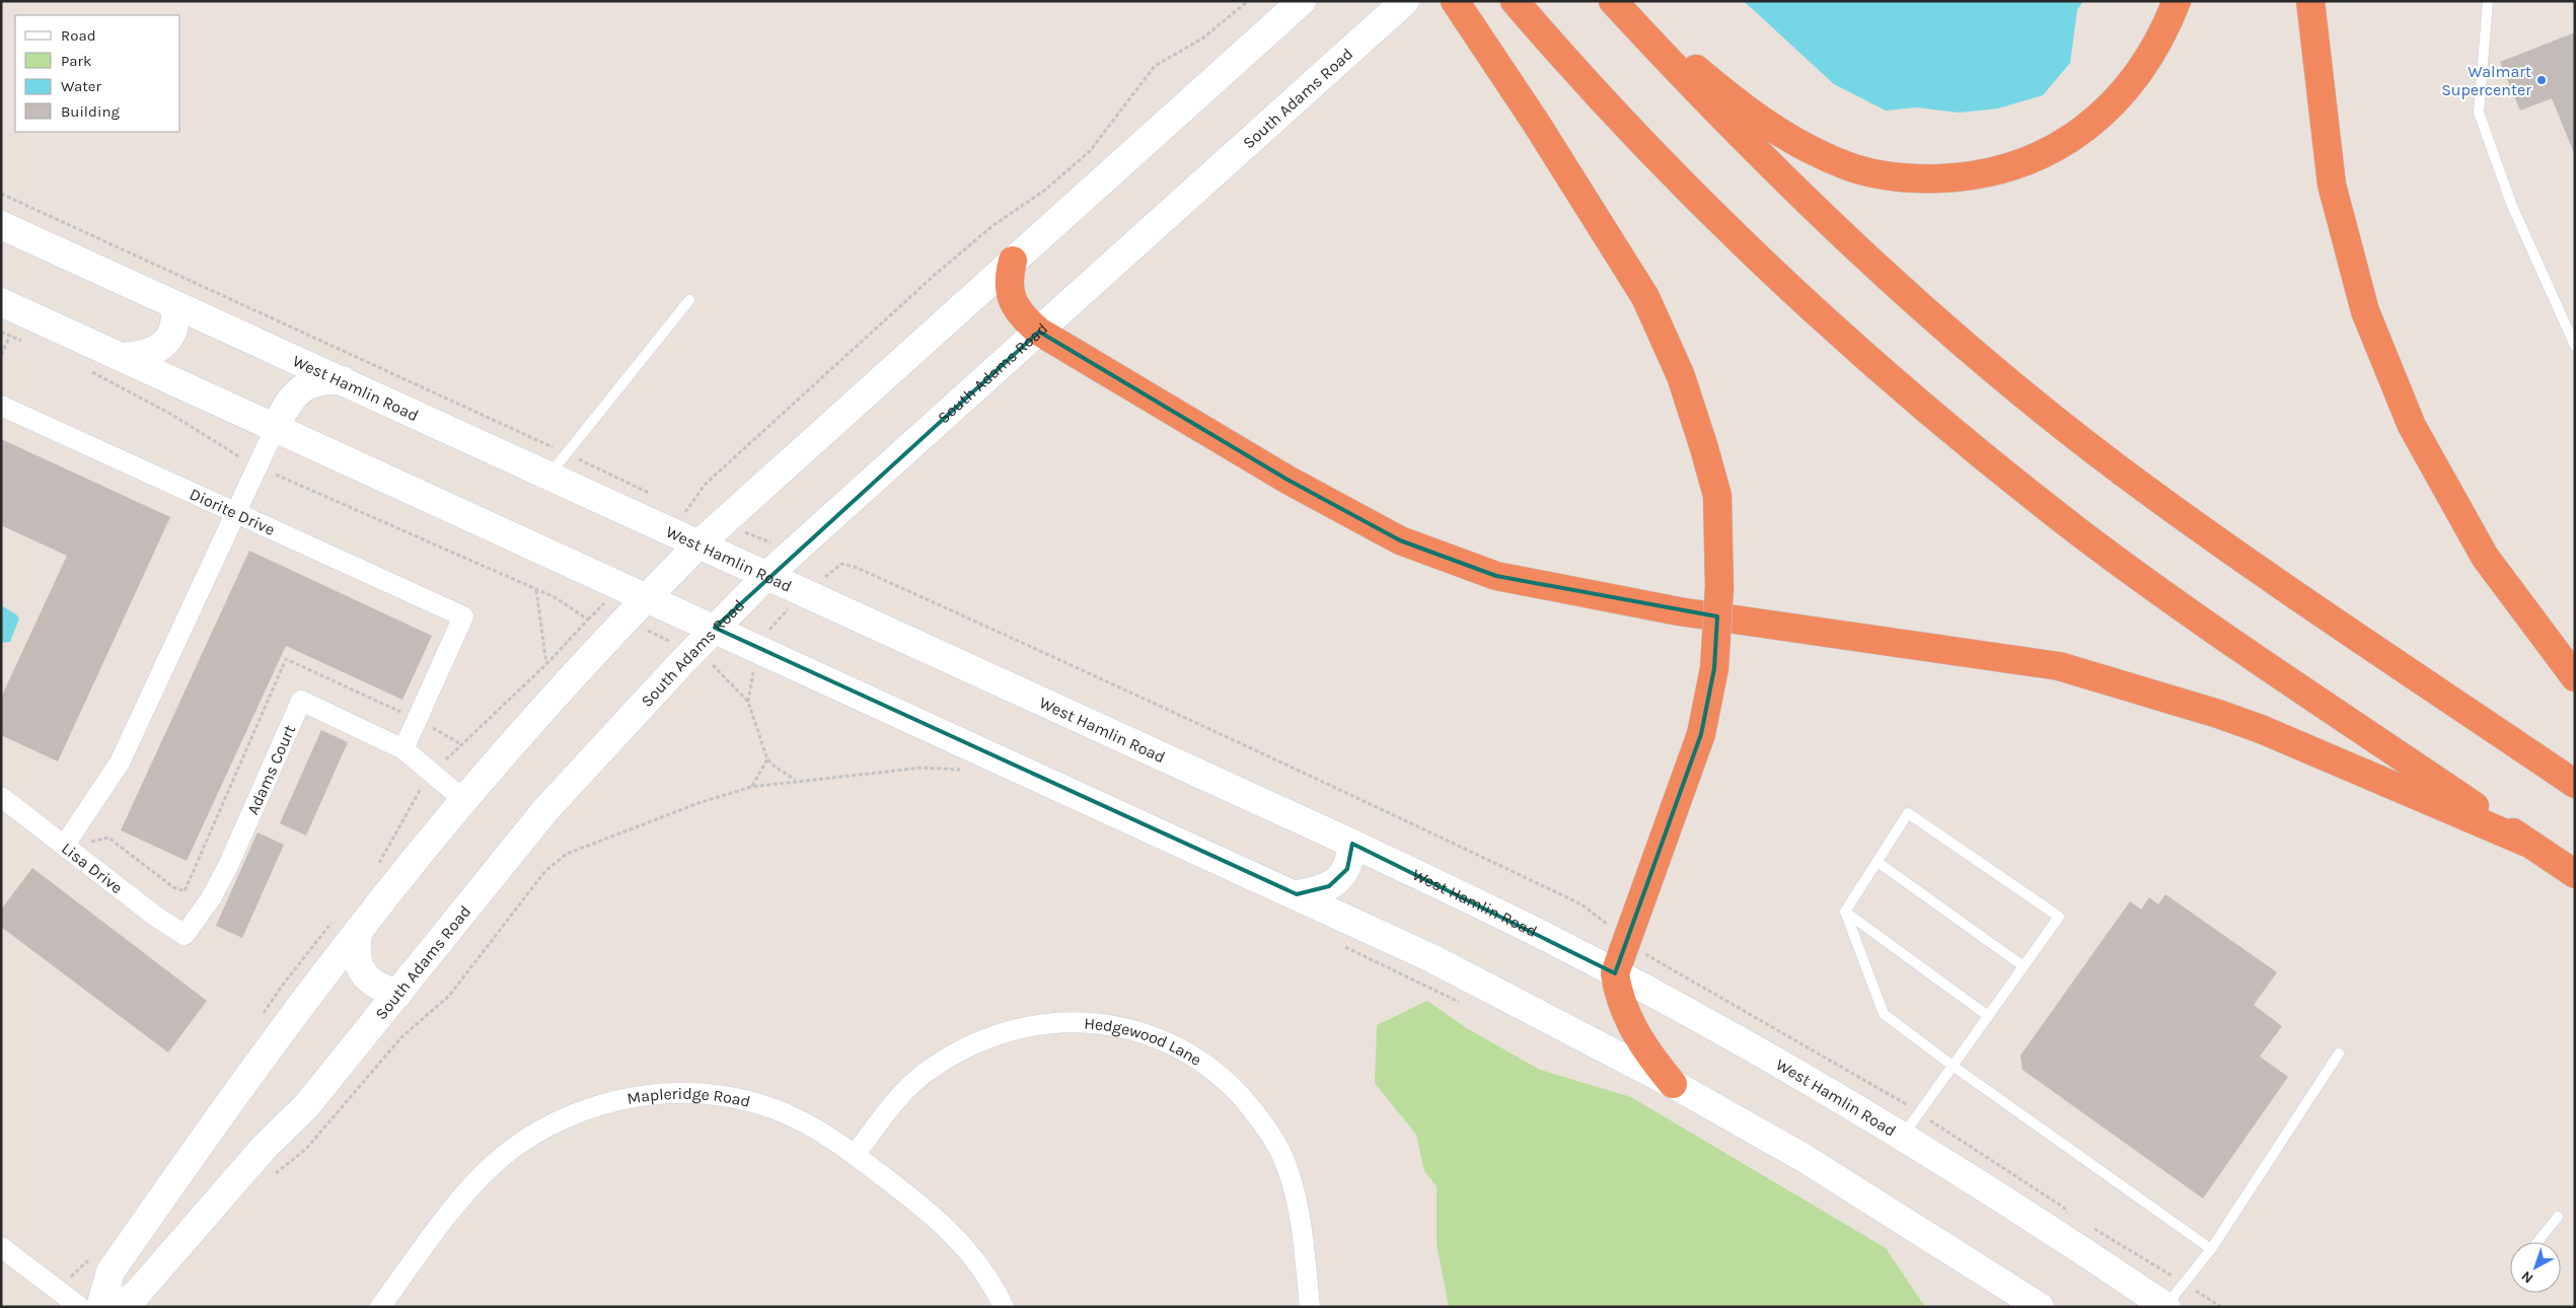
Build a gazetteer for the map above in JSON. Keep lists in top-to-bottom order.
{
  "streets": {
    "main road": ["South Adams Road", "West Hamlin Road"],
    "street": [
      "Diorite Drive",
      "Adams Court",
      "Lisa Drive",
      "Hedgewood Lane",
      "Mapleridge Road"
    ]
  },
  "crossings": [
    ["South Adams Road", "West Hamlin Road"],
    ["Diorite Drive", "Adams Court"],
    ["Adams Court", "Lisa Drive"],
    ["Hedgewood Lane", "Mapleridge Road"]
  ],
  "places": ["Walmart Supercenter"],
  "legend": [
    "Road",
    "Park",
    "Water",
    "Building"
  ],
  "north": "bottom left"
}
